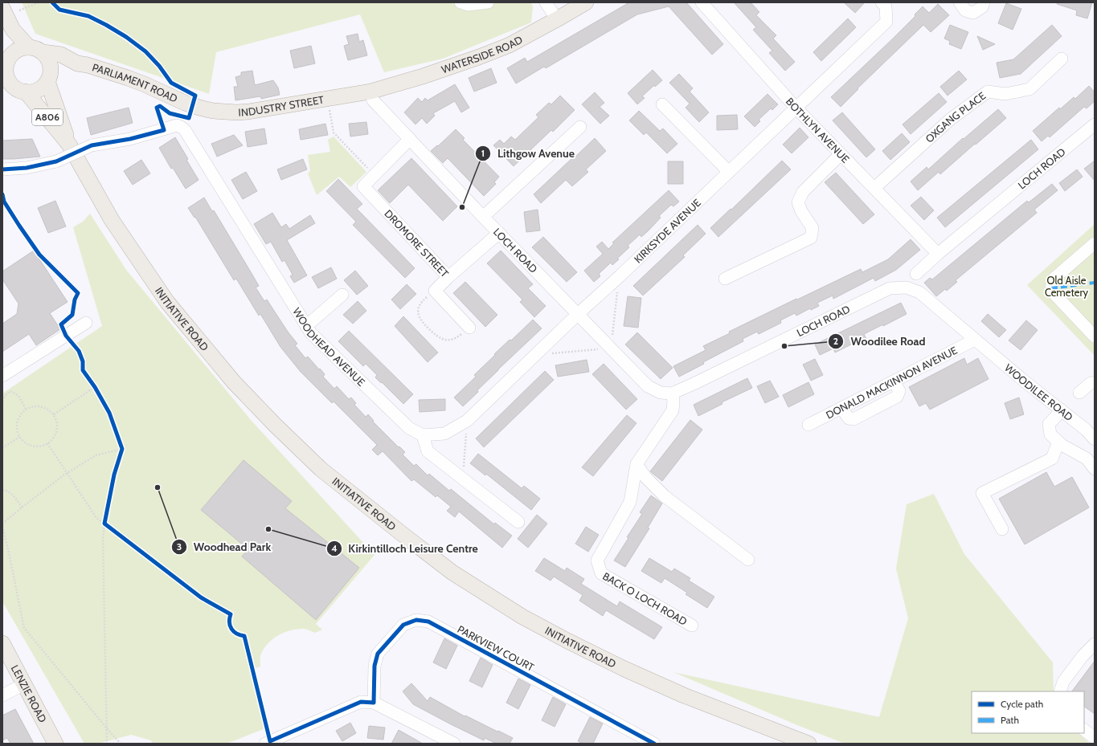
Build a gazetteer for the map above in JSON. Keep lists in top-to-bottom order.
{
  "streets": {
    "main road": [
      "WATERSIDE ROAD",
      "PARLIAMENT ROAD",
      "INDUSTRY STREET",
      "A806",
      "INITIATIVE ROAD",
      "LENZIE ROAD"
    ],
    "street": [
      "OXGANG PLACE",
      "BOTHLYN AVENUE",
      "LOCH ROAD",
      "KIRKSYDE AVENUE",
      "DROMORE STREET",
      "WOODHEAD AVENUE",
      "DONALD MACKINNON AVENUE",
      "WOODILEE ROAD",
      "BACK O LOCH ROAD",
      "PARKVIEW COURT"
    ]
  },
  "crossings": [
    ["WATERSIDE ROAD", "INDUSTRY STREET"],
    ["WATERSIDE ROAD", "LOCH ROAD"],
    ["PARLIAMENT ROAD", "INDUSTRY STREET"],
    ["PARLIAMENT ROAD", "A806"],
    ["INDUSTRY STREET", "LOCH ROAD"],
    ["A806", "INITIATIVE ROAD"],
    ["OXGANG PLACE", "BOTHLYN AVENUE"],
    ["BOTHLYN AVENUE", "LOCH ROAD"],
    ["BOTHLYN AVENUE", "KIRKSYDE AVENUE"],
    ["LOCH ROAD", "KIRKSYDE AVENUE"],
    ["LOCH ROAD", "WOODILEE ROAD"],
    ["KIRKSYDE AVENUE", "WOODHEAD AVENUE"],
    ["DONALD MACKINNON AVENUE", "WOODILEE ROAD"]
  ],
  "parks": ["Old Aisle Cemetery"],
  "places": [
    "Lithgow Avenue",
    "Woodilee Road",
    "Woodhead Park",
    "Kirkintilloch Leisure Centre"
  ],
  "legend": ["Cycle path", "Path"]
}
